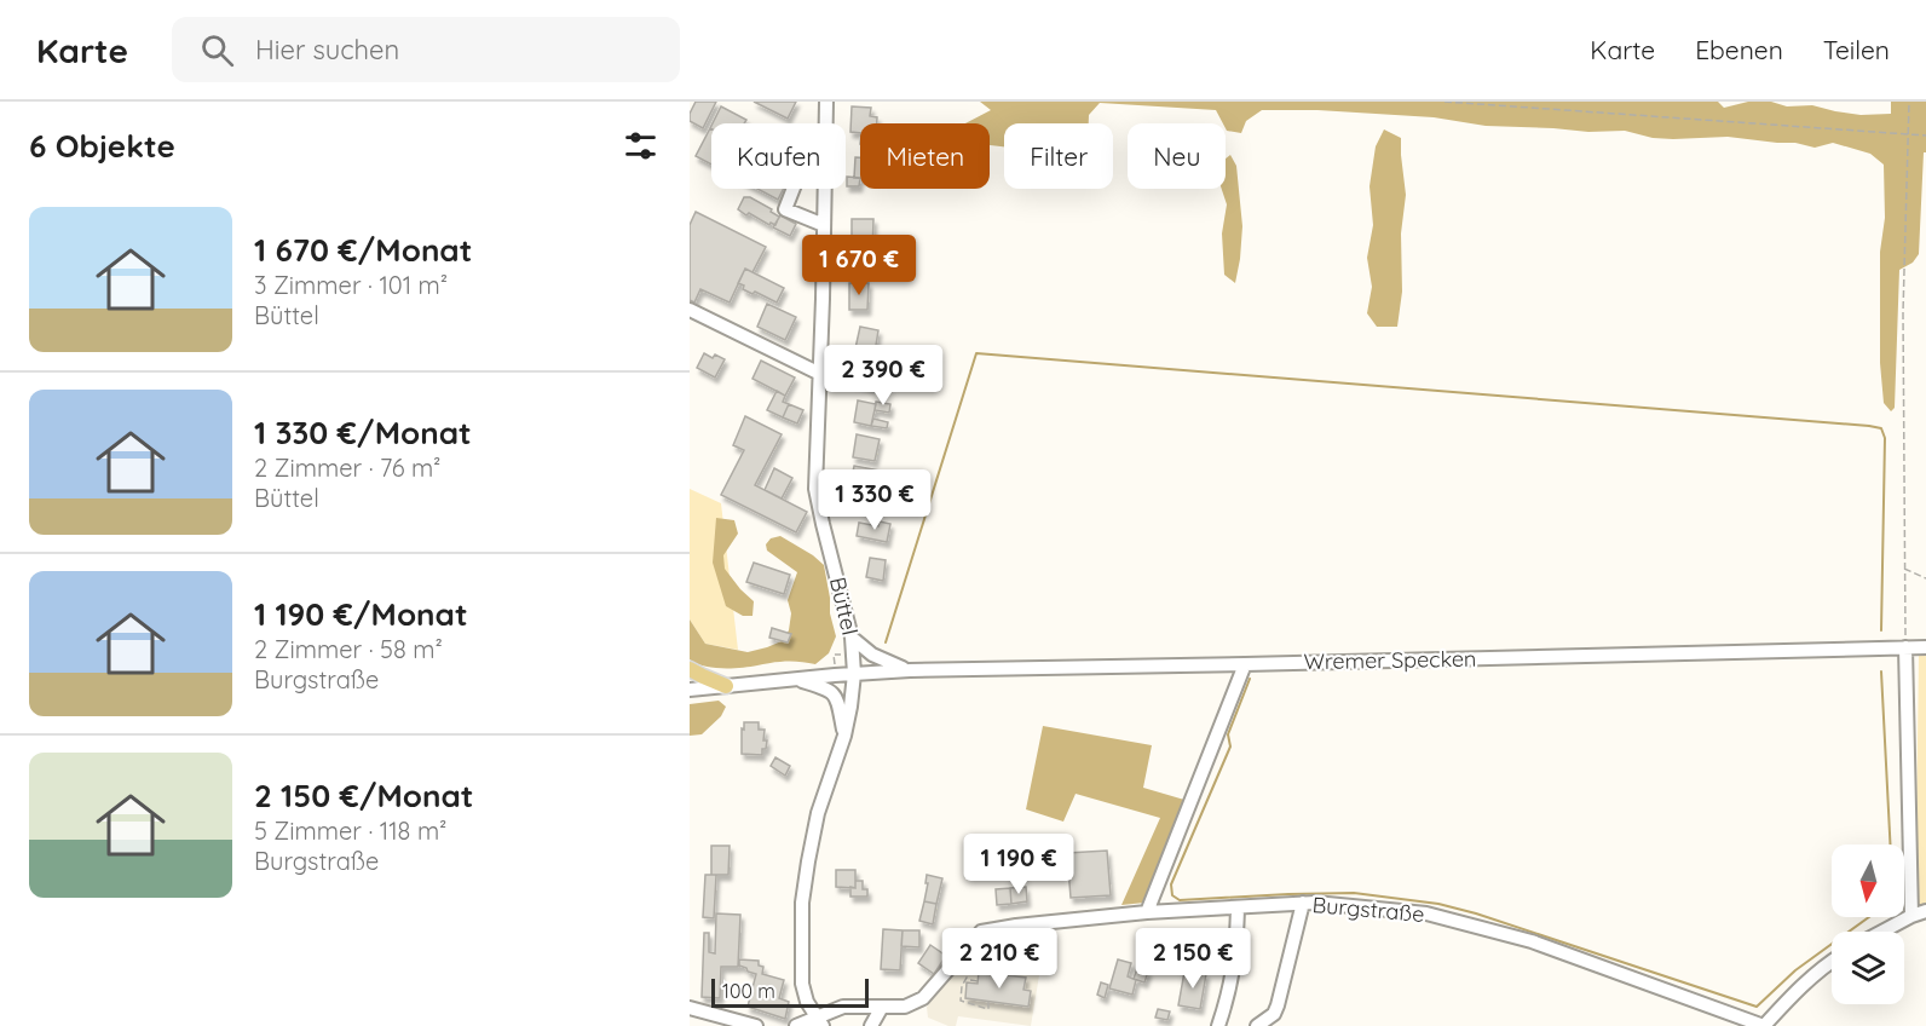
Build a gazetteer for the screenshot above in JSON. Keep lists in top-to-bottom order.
{
  "streets": {
    "street": ["Büttel", "Wremer Specken", "Burgstraße"]
  },
  "crossings": [
    ["Büttel", "Wremer Specken"],
    ["Büttel", "Burgstraße"]
  ],
  "scale_bar": "100 m",
  "north": "bottom",
  "page": {
    "header": "Karte",
    "search": "Hier suchen",
    "nav": ["Karte", "Ebenen", "Teilen"],
    "heading": "6 Objekte",
    "chip": [
      "Kaufen",
      "Mieten",
      "Filter",
      "Neu"
    ],
    "list": [
      {
        "name": "1 670 €/Monat",
        "note": "3 Zimmer · 101 m² · Büttel"
      },
      {
        "name": "1 330 €/Monat",
        "note": "2 Zimmer · 76 m² · Büttel"
      },
      {
        "name": "1 190 €/Monat",
        "note": "2 Zimmer · 58 m² · Burgstraße"
      },
      {
        "name": "2 150 €/Monat",
        "note": "5 Zimmer · 118 m² · Burgstraße"
      }
    ],
    "price": [
      "1 670 €",
      "2 390 €",
      "1 330 €",
      "1 190 €",
      "2 210 €",
      "2 150 €"
    ],
    "scale": "100 m"
  }
}
